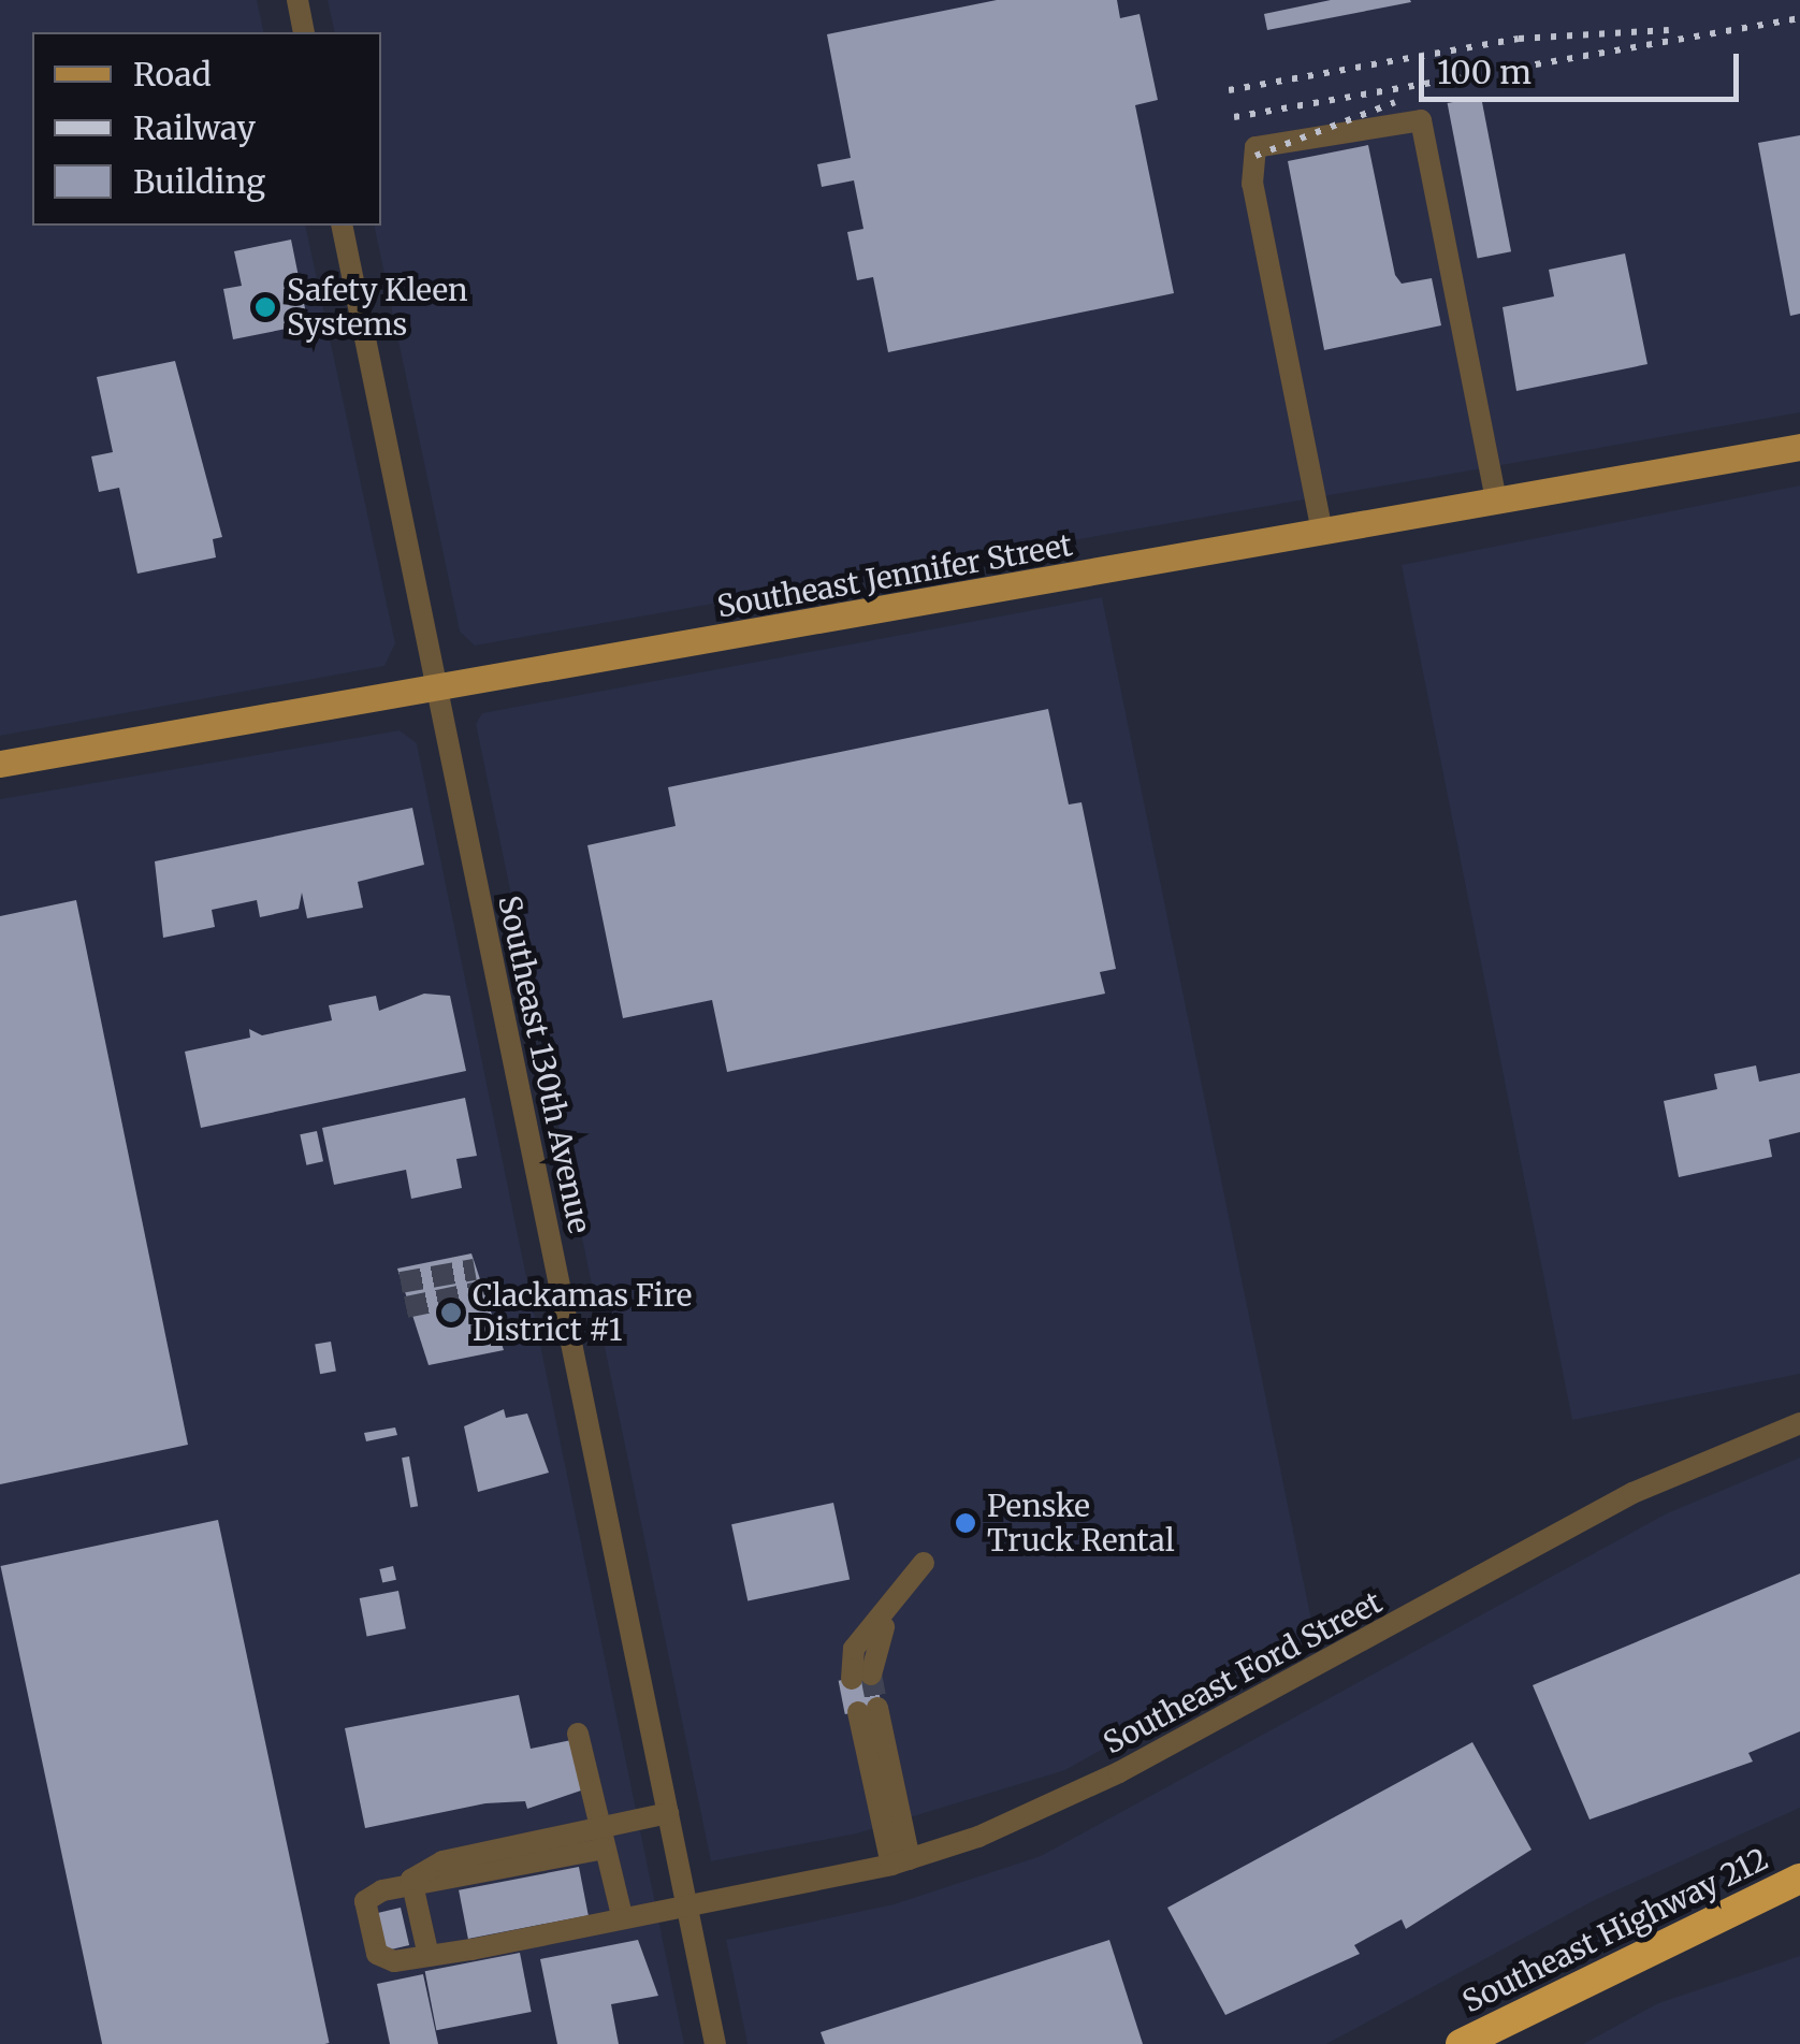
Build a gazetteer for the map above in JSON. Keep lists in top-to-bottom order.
{
  "streets": {
    "highway": ["Southeast Highway 212"],
    "main road": ["Southeast Jennifer Street"],
    "street": ["Southeast 130th Avenue", "Southeast Ford Street"]
  },
  "crossings": [
    ["Southeast Jennifer Street", "Southeast 130th Avenue"],
    ["Southeast 130th Avenue", "Southeast Ford Street"]
  ],
  "places": ["Safety Kleen Systems", "Clackamas Fire District #1", "Penske Truck Rental"],
  "legend": ["Road", "Railway", "Building"],
  "scale_bar": "100 m"
}
